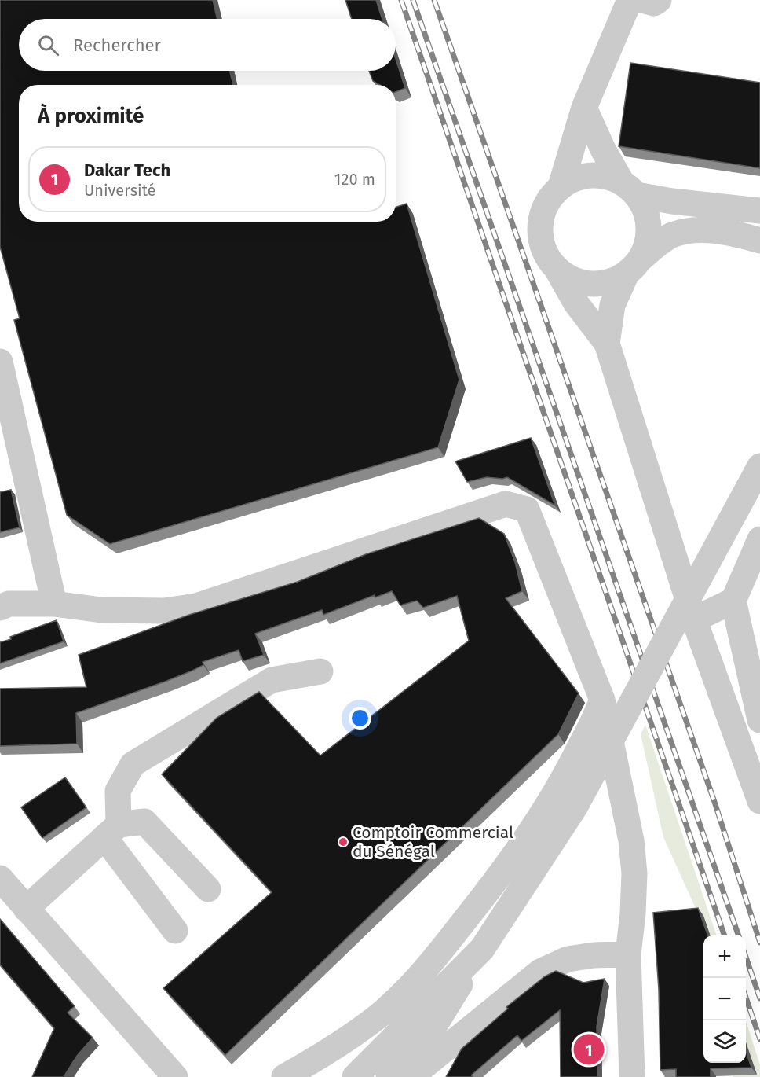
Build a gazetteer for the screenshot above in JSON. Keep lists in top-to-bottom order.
{
  "places": ["Comptoir Commercial du Sénégal"],
  "page": {
    "search": "Rechercher",
    "heading": "À proximité",
    "list": [
      {
        "mark": "1",
        "name": "Dakar Tech",
        "note": "Université",
        "value": "120 m"
      }
    ],
    "map_buttons": ["+", "−"],
    "pins": "1"
  }
}
